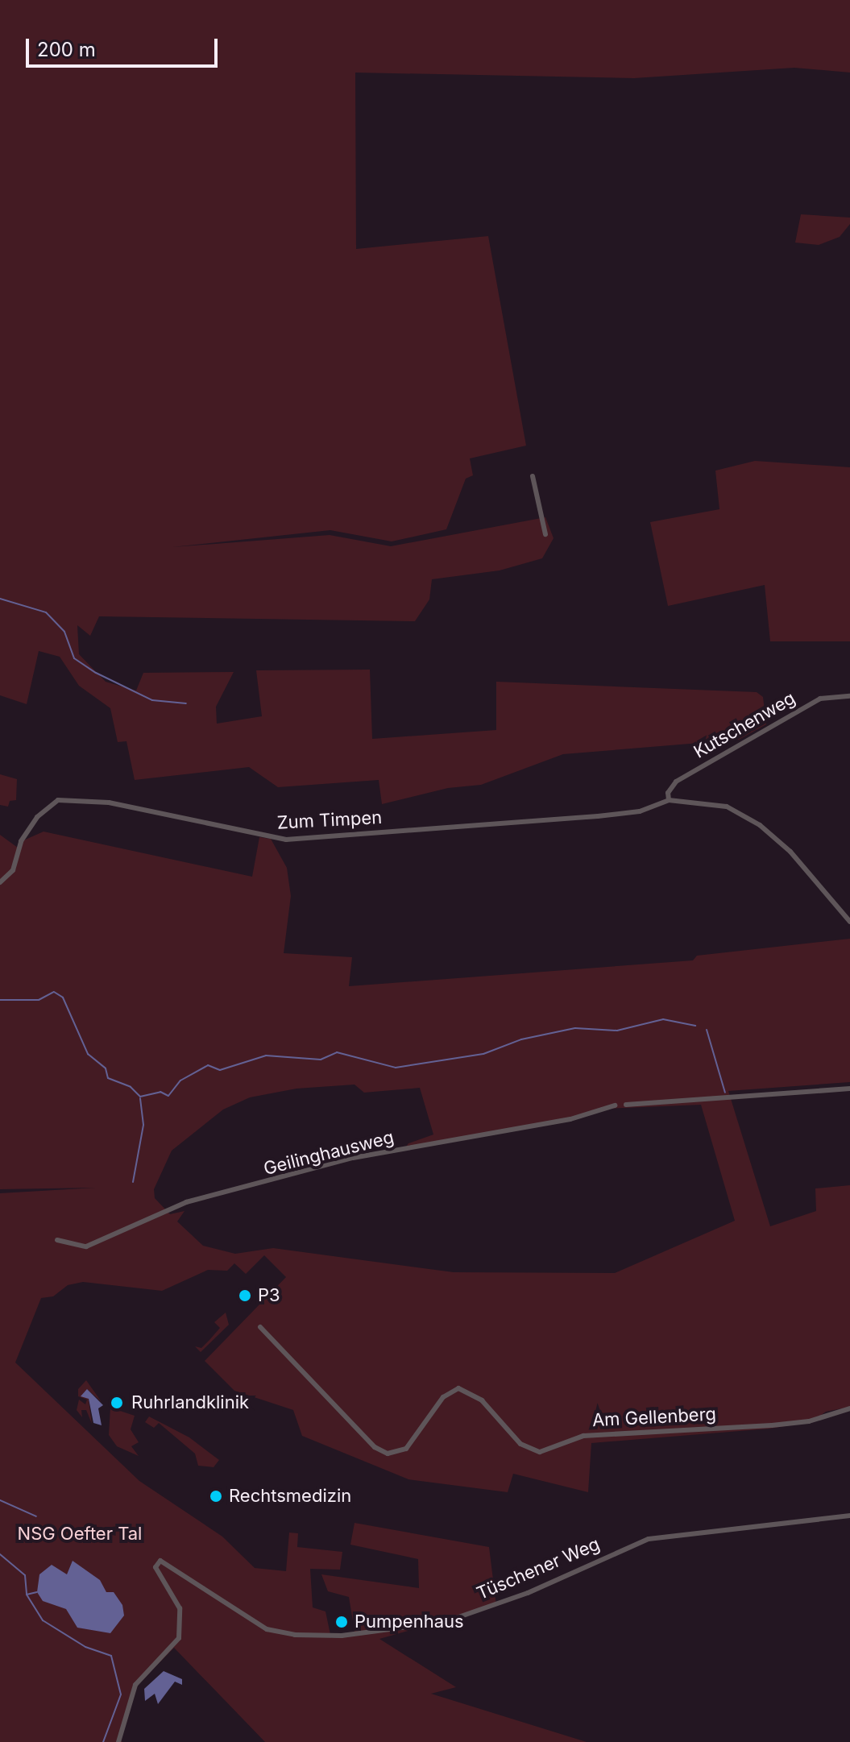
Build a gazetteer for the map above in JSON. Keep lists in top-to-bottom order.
{
  "streets": {
    "street": [
      "Kutschenweg",
      "Zum Timpen",
      "Geilinghausweg",
      "Am Gellenberg",
      "Tüschener Weg"
    ]
  },
  "crossings": [
    ["Kutschenweg", "Zum Timpen"]
  ],
  "parks": ["NSG Oefter Tal"],
  "places": [
    "P3",
    "Ruhrlandklinik",
    "Rechtsmedizin",
    "Pumpenhaus"
  ],
  "scale_bar": "200 m"
}
